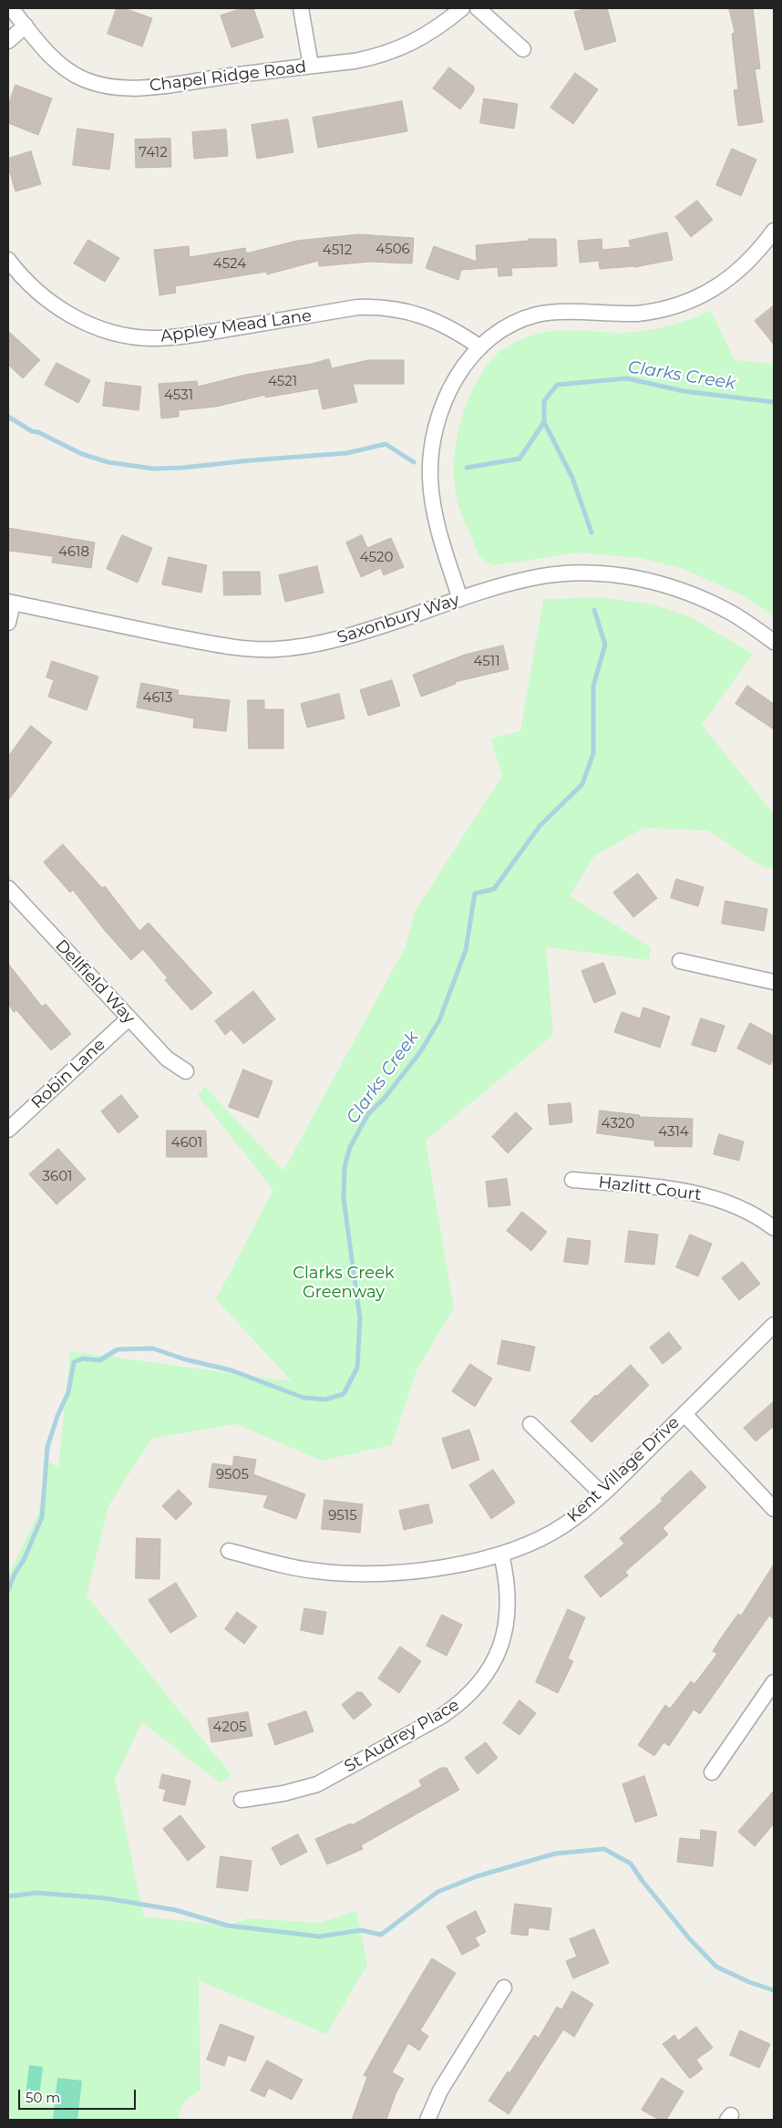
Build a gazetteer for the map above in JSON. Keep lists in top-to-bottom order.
{
  "streets": {
    "street": [
      "Chapel Ridge Road",
      "Appley Mead Lane",
      "Saxonbury Way",
      "Dellfield Way",
      "Robin Lane",
      "Hazlitt Court",
      "Kent Village Drive",
      "St Audrey Place"
    ]
  },
  "crossings": [
    ["Dellfield Way", "Robin Lane"],
    ["Kent Village Drive", "St Audrey Place"]
  ],
  "water": ["Clarks Creek"],
  "parks": ["Clarks Creek Greenway"],
  "house_numbers": [
    "7412",
    "4506",
    "4512",
    "4524",
    "4521",
    "4531",
    "4618",
    "4520",
    "4511",
    "4613",
    "4320",
    "4314",
    "4601",
    "3601",
    "9505",
    "9515",
    "4205"
  ],
  "scale_bar": "50 m"
}
